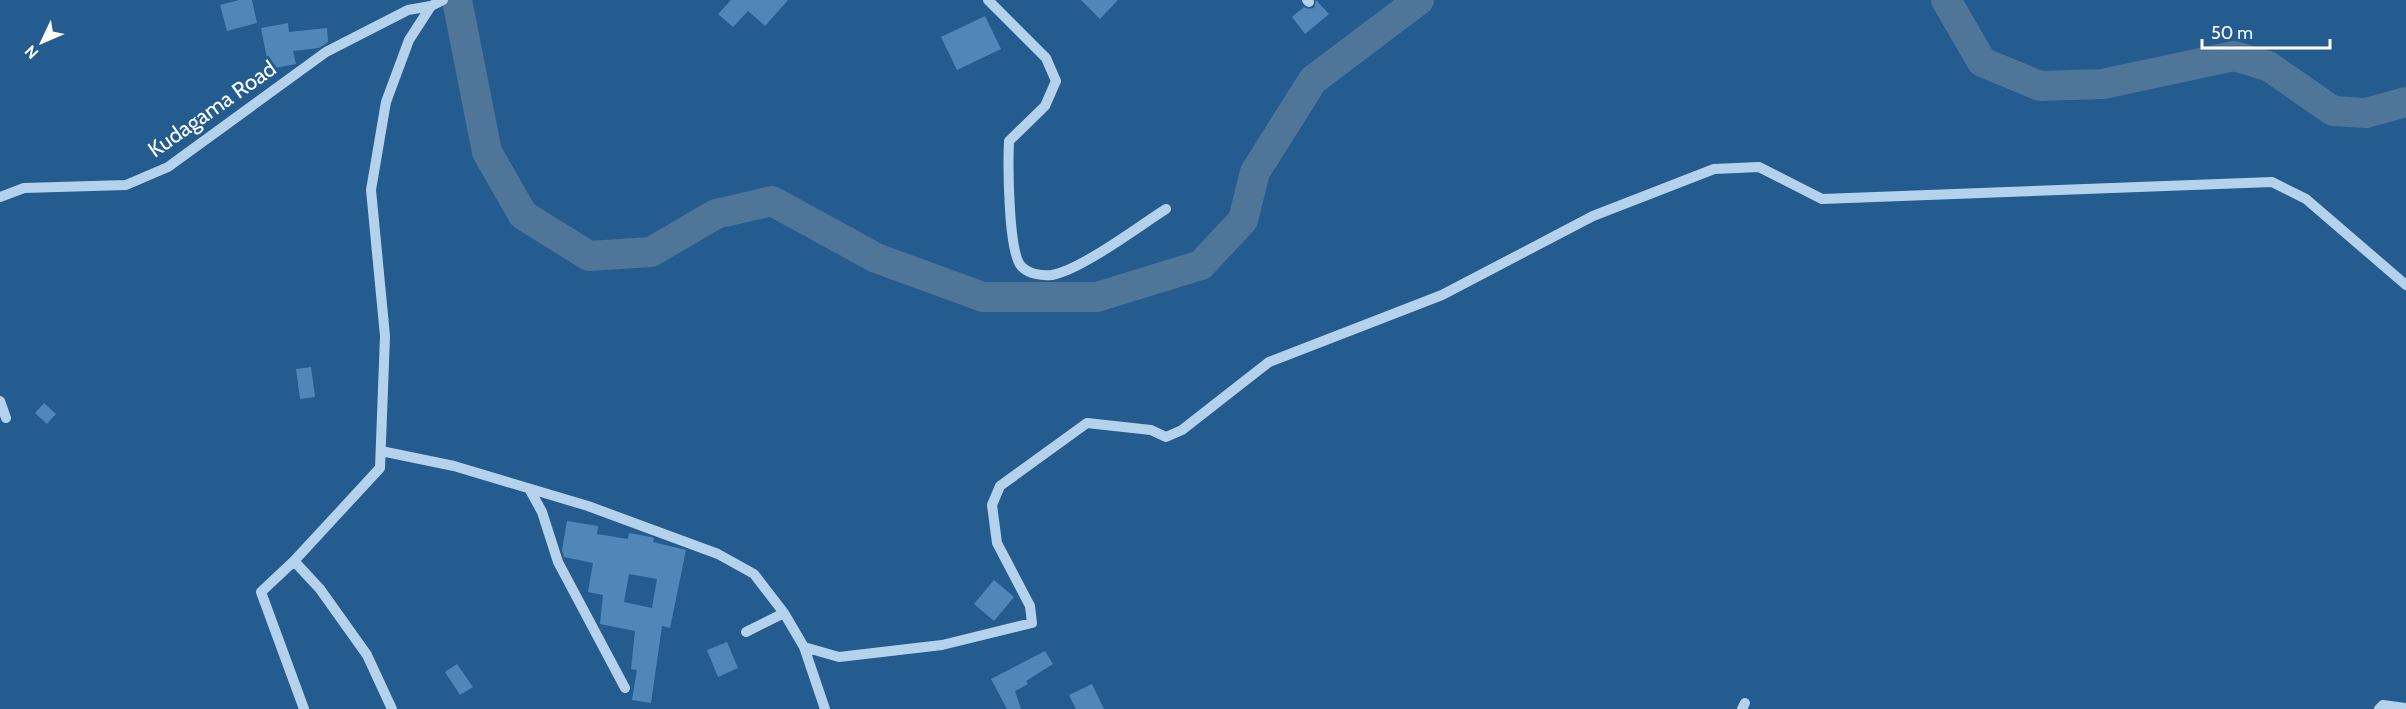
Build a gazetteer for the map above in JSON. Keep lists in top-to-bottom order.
{
  "streets": {
    "street": ["Kudagama Road"]
  },
  "scale_bar": "50 m",
  "north": "bottom left"
}
